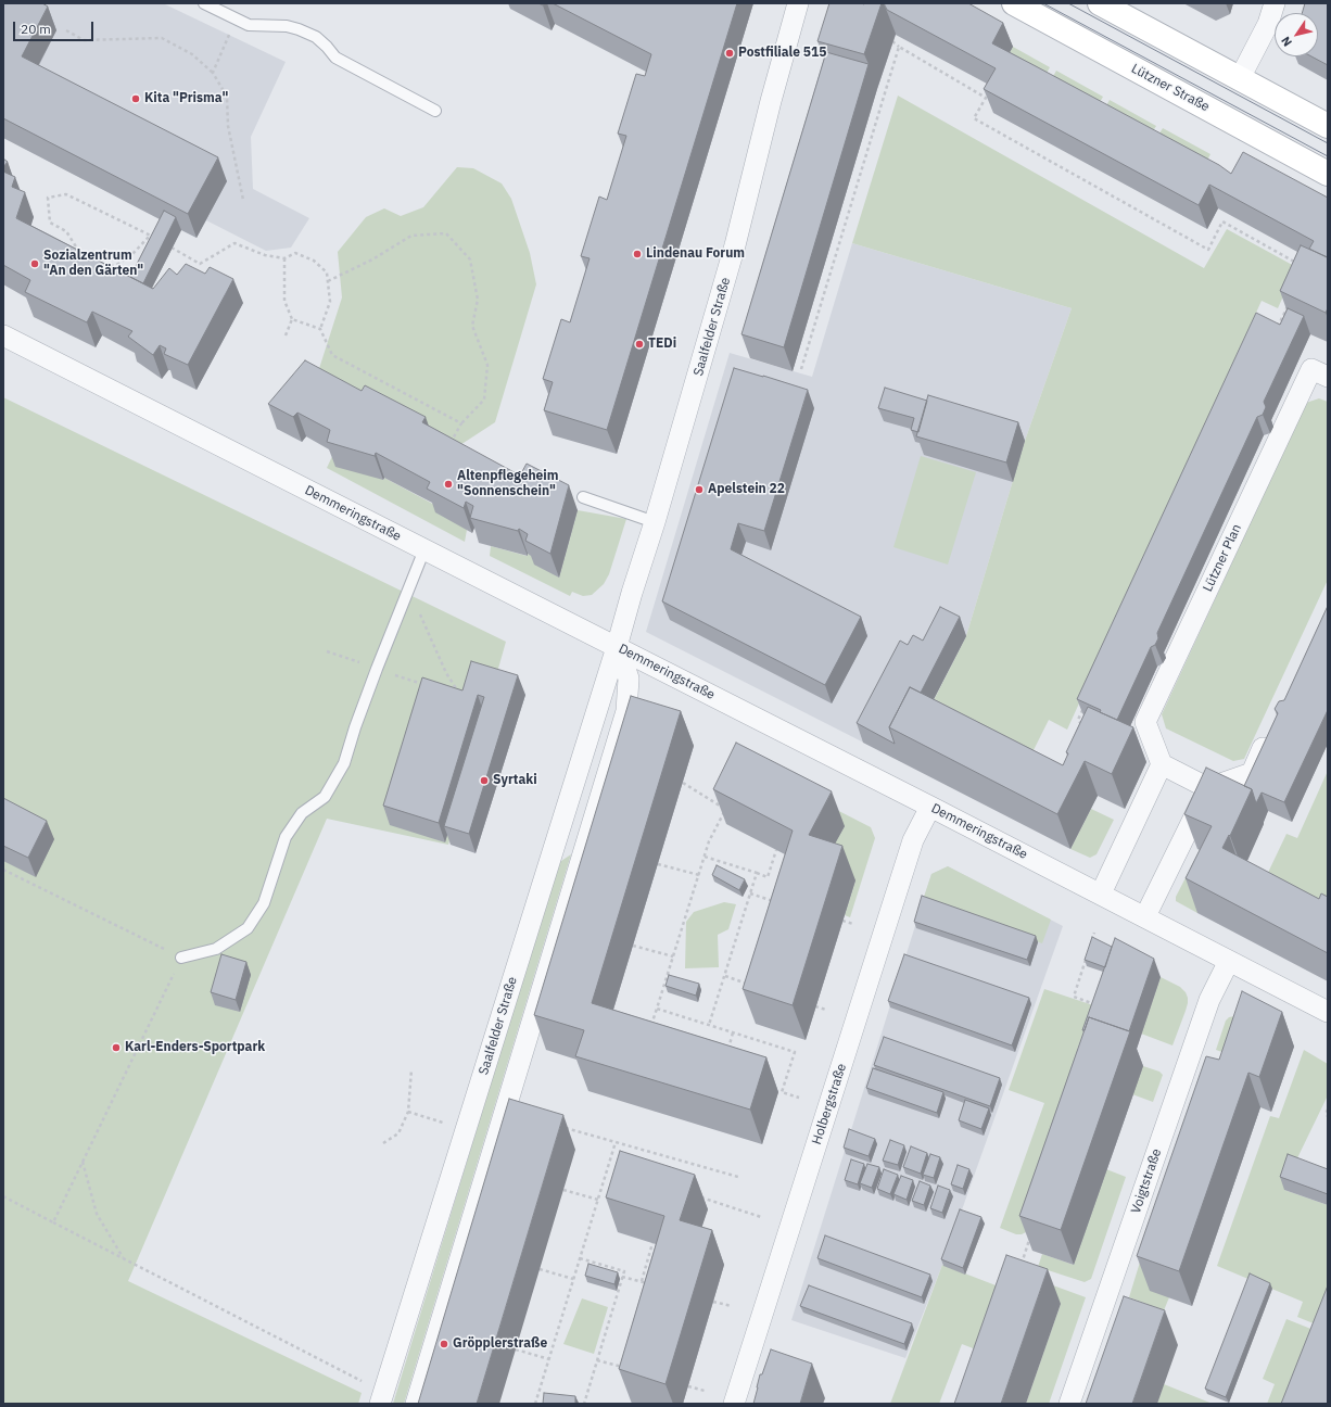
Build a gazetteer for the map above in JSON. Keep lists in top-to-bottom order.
{
  "streets": {
    "main road": ["Lützner Straße"],
    "street": [
      "Saalfelder Straße",
      "Demmeringstraße",
      "Lützner Plan",
      "Holbergstraße",
      "Voigtstraße"
    ]
  },
  "crossings": [
    ["Saalfelder Straße", "Demmeringstraße"],
    ["Demmeringstraße", "Holbergstraße"],
    ["Demmeringstraße", "Voigtstraße"]
  ],
  "places": [
    "Postfiliale 515",
    "Kita \"Prisma\"",
    "Lindenau Forum",
    "Sozialzentrum \"An den Gärten\"",
    "TEDi",
    "Altenpflegeheim \"Sonnenschein\"",
    "Apelstein 22",
    "Syrtaki",
    "Karl-Enders-Sportpark",
    "Gröpplerstraße"
  ],
  "scale_bar": "20 m",
  "north": "bottom left"
}
